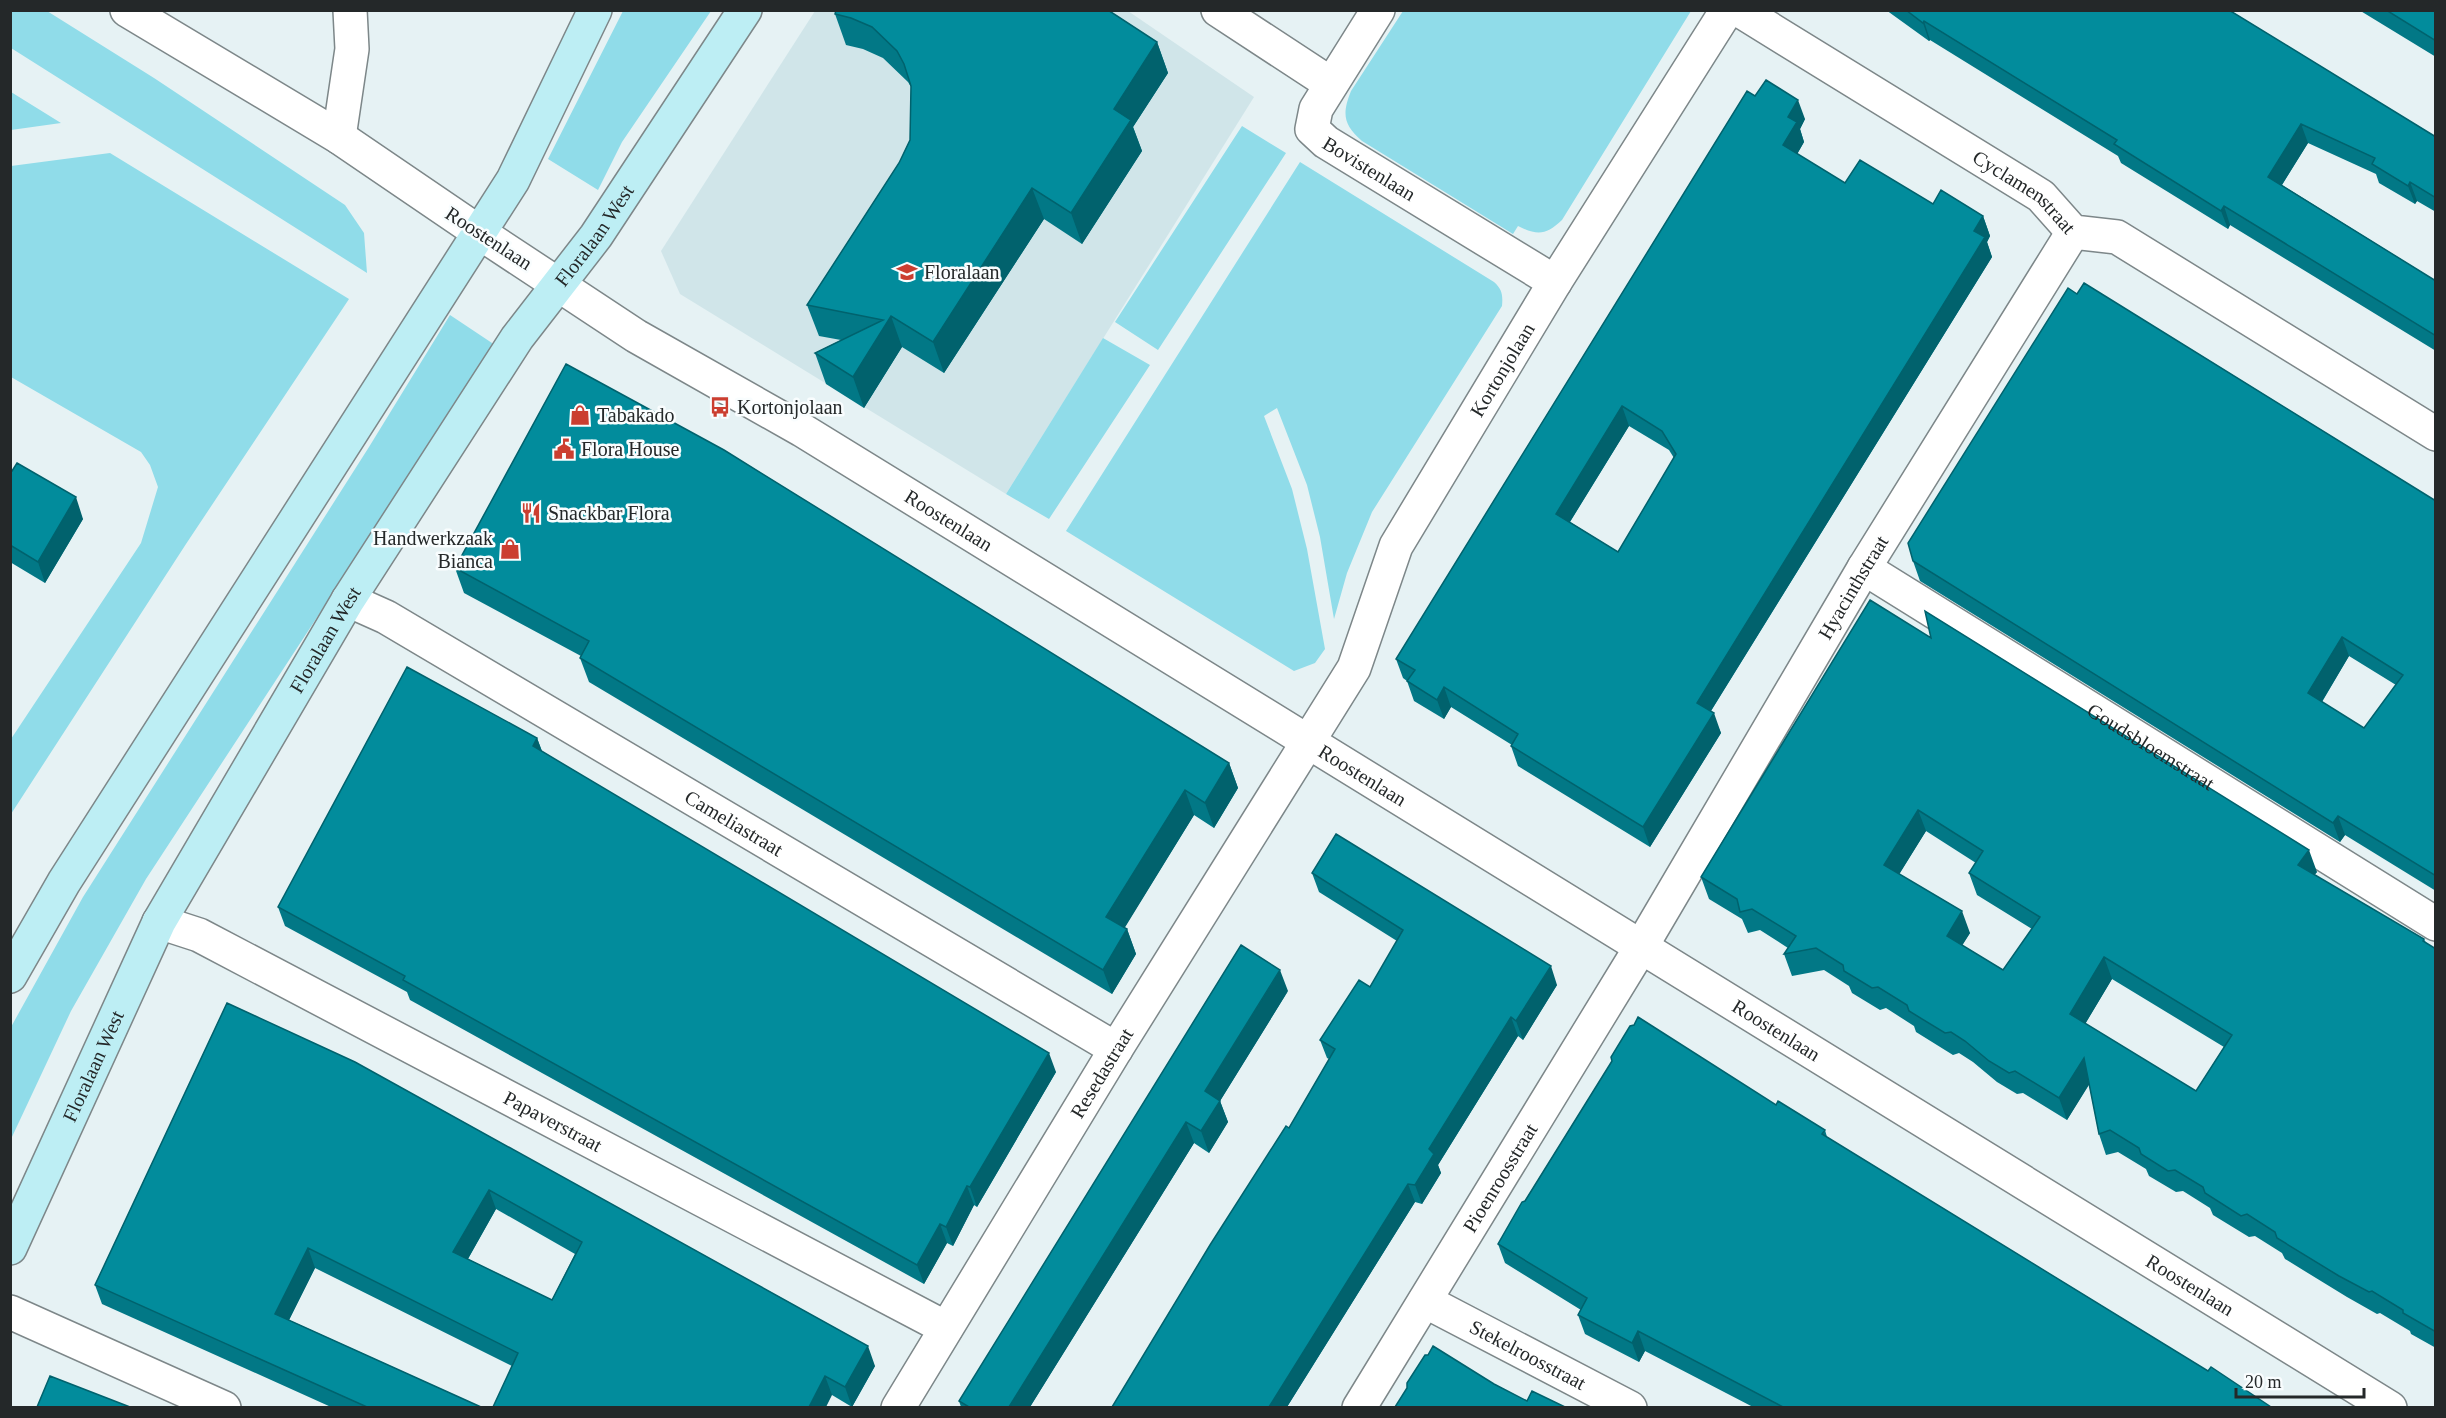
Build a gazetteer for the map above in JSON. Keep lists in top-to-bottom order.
{
  "streets": {
    "main road": ["Floralaan West"],
    "street": [
      "Bovistenlaan",
      "Cyclamenstraat",
      "Roostenlaan",
      "Kortonjolaan",
      "Hyacinthstraat",
      "Goudsbloemstraat",
      "Cameliastraat",
      "Resedastraat",
      "Papaverstraat",
      "Pioenroosstraat",
      "Stekelroosstraat"
    ]
  },
  "crossings": [
    ["Bovistenlaan", "Kortonjolaan"],
    ["Cyclamenstraat", "Hyacinthstraat"],
    ["Floralaan West", "Roostenlaan"],
    ["Floralaan West", "Cameliastraat"],
    ["Floralaan West", "Papaverstraat"],
    ["Roostenlaan", "Kortonjolaan"],
    ["Roostenlaan", "Hyacinthstraat"],
    ["Roostenlaan", "Resedastraat"],
    ["Roostenlaan", "Pioenroosstraat"],
    ["Kortonjolaan", "Resedastraat"],
    ["Hyacinthstraat", "Goudsbloemstraat"],
    ["Hyacinthstraat", "Pioenroosstraat"],
    ["Cameliastraat", "Resedastraat"],
    ["Resedastraat", "Papaverstraat"],
    ["Pioenroosstraat", "Stekelroosstraat"]
  ],
  "places": {
    "school or university": ["Floralaan"],
    "bus stop": ["Kortonjolaan"],
    "shop": ["Tabakado", "Handwerkzaak Bianca"],
    "public building": ["Flora House"],
    "restaurant": ["Snackbar Flora"]
  },
  "scale_bar": "20 m"
}
